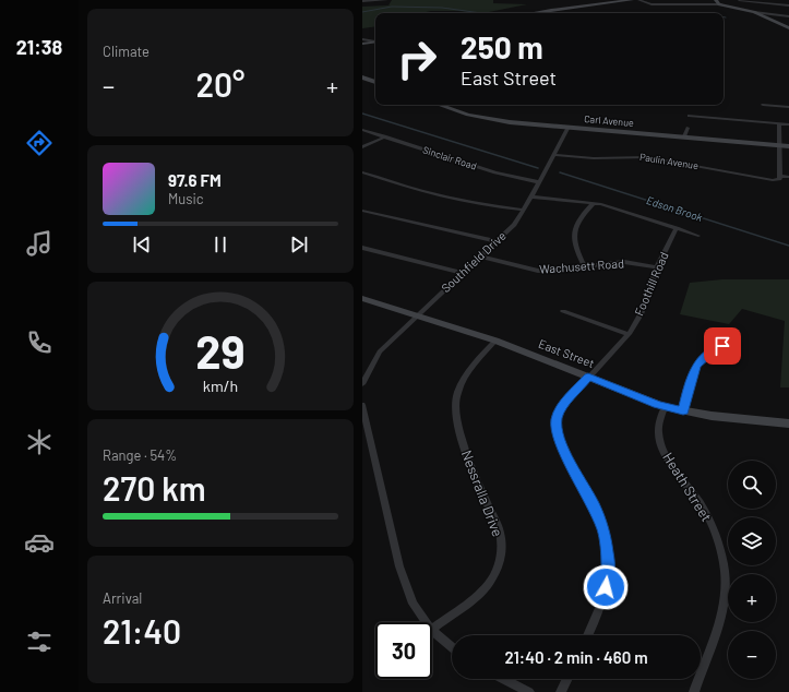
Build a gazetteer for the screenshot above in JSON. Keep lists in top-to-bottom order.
{
  "streets": {
    "street": [
      "Carl Avenue",
      "Sinclair Road",
      "Paulin Avenue",
      "Southfield Drive",
      "Wachusett Road",
      "Foothill Road",
      "East Street",
      "Heath Street",
      "Nessralla Drive"
    ]
  },
  "crossings": [
    ["Carl Avenue", "Southfield Drive"],
    ["Sinclair Road", "Southfield Drive"],
    ["Paulin Avenue", "Southfield Drive"],
    ["Southfield Drive", "Wachusett Road"],
    ["Southfield Drive", "East Street"],
    ["Wachusett Road", "Foothill Road"],
    ["Foothill Road", "East Street"],
    ["East Street", "Heath Street"],
    ["East Street", "Nessralla Drive"]
  ],
  "water": ["Edson Brook"],
  "page": {
    "tabs": "21:38",
    "tile": [
      "Climate",
      ["Range · 54%", "270 km"],
      ["Arrival", "21:40"]
    ],
    "turn": ["250 m", "East Street"],
    "heat": ["−", "20°", "+"],
    "song": ["97.6 FM", "Music"],
    "map_buttons": ["+", "−"],
    "limit": "30",
    "trip": "21:40 · 2 min · 460 m",
    "gauge": ["29", "km/h"]
  }
}
